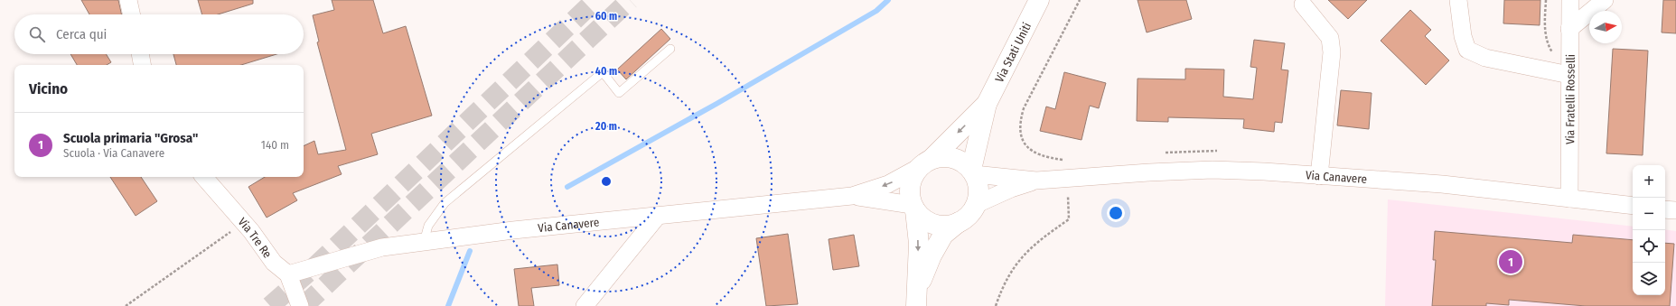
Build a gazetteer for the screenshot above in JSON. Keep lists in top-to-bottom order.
{
  "streets": {
    "street": [
      "Via Stati Uniti",
      "Via Fratelli Rosselli",
      "Via Canavere",
      "Via Tre Re"
    ]
  },
  "crossings": [
    ["Via Stati Uniti", "Via Canavere"],
    ["Via Fratelli Rosselli", "Via Canavere"],
    ["Via Canavere", "Via Tre Re"]
  ],
  "north": "right",
  "page": {
    "search": "Cerca qui",
    "heading": "Vicino",
    "list": [
      {
        "mark": "1",
        "name": "Scuola primaria \"Grosa\"",
        "note": "Scuola · Via Canavere",
        "value": "140 m"
      }
    ],
    "map_buttons": ["+", "−"],
    "pins": "1"
  },
  "rings": ["60 m", "40 m", "20 m"]
}
